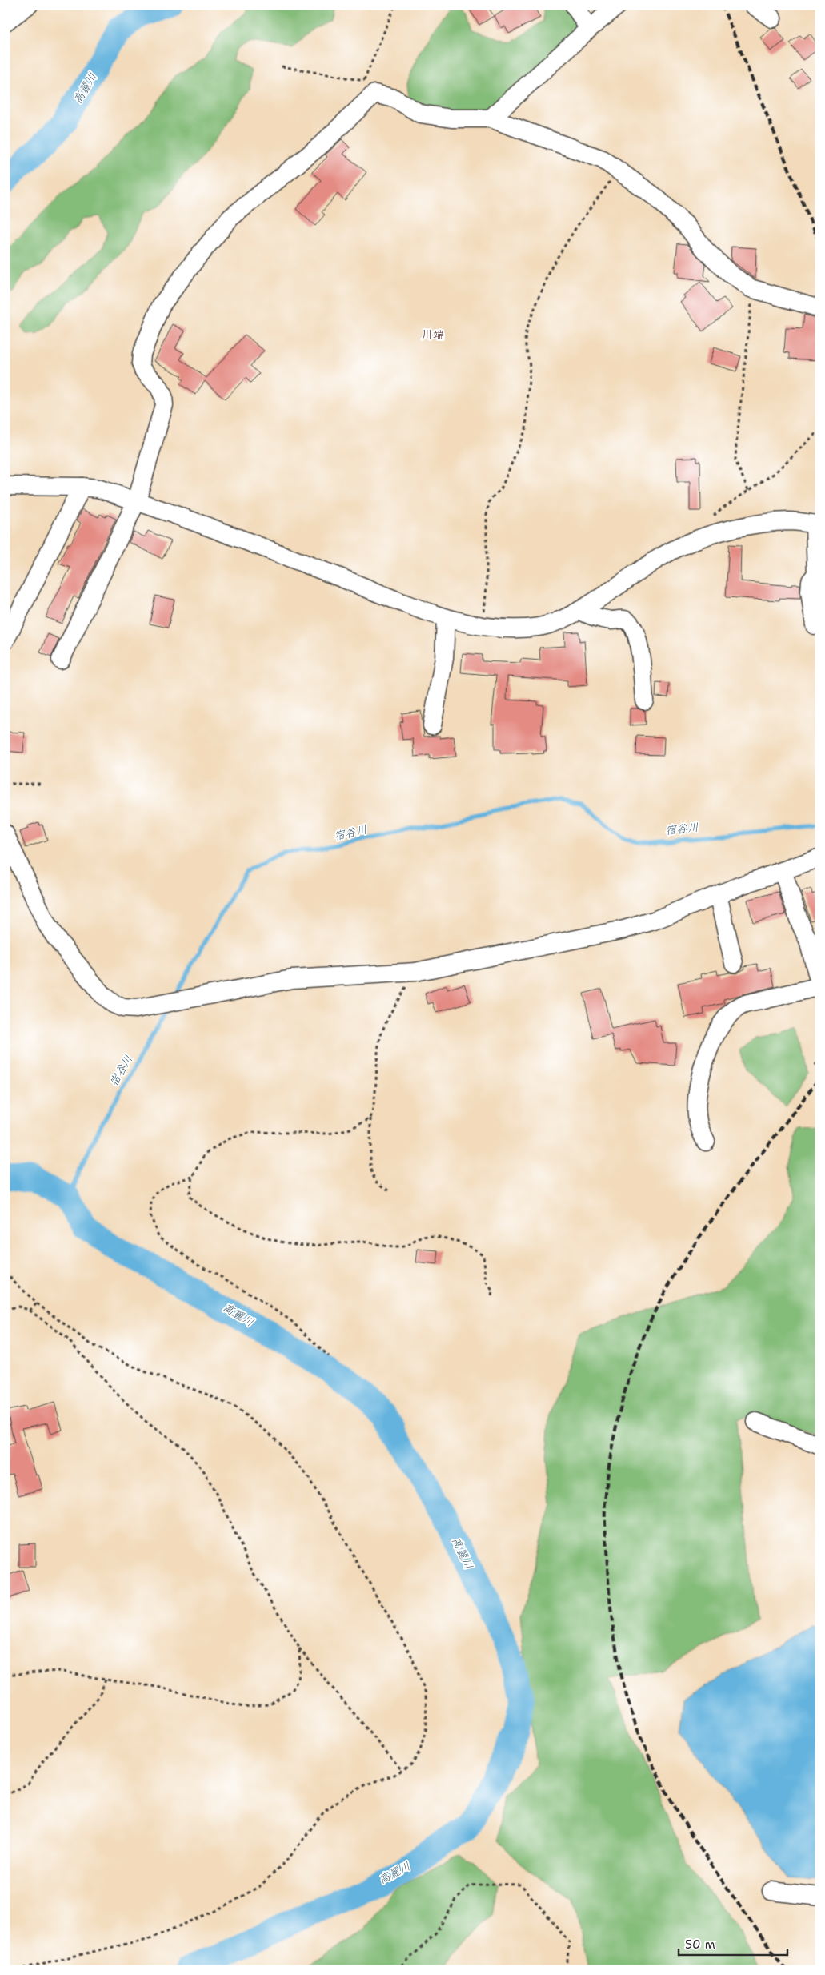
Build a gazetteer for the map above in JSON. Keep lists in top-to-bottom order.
{
  "districts": ["川端"],
  "water": ["高麗川", "宿谷川"],
  "scale_bar": "50 m"
}
